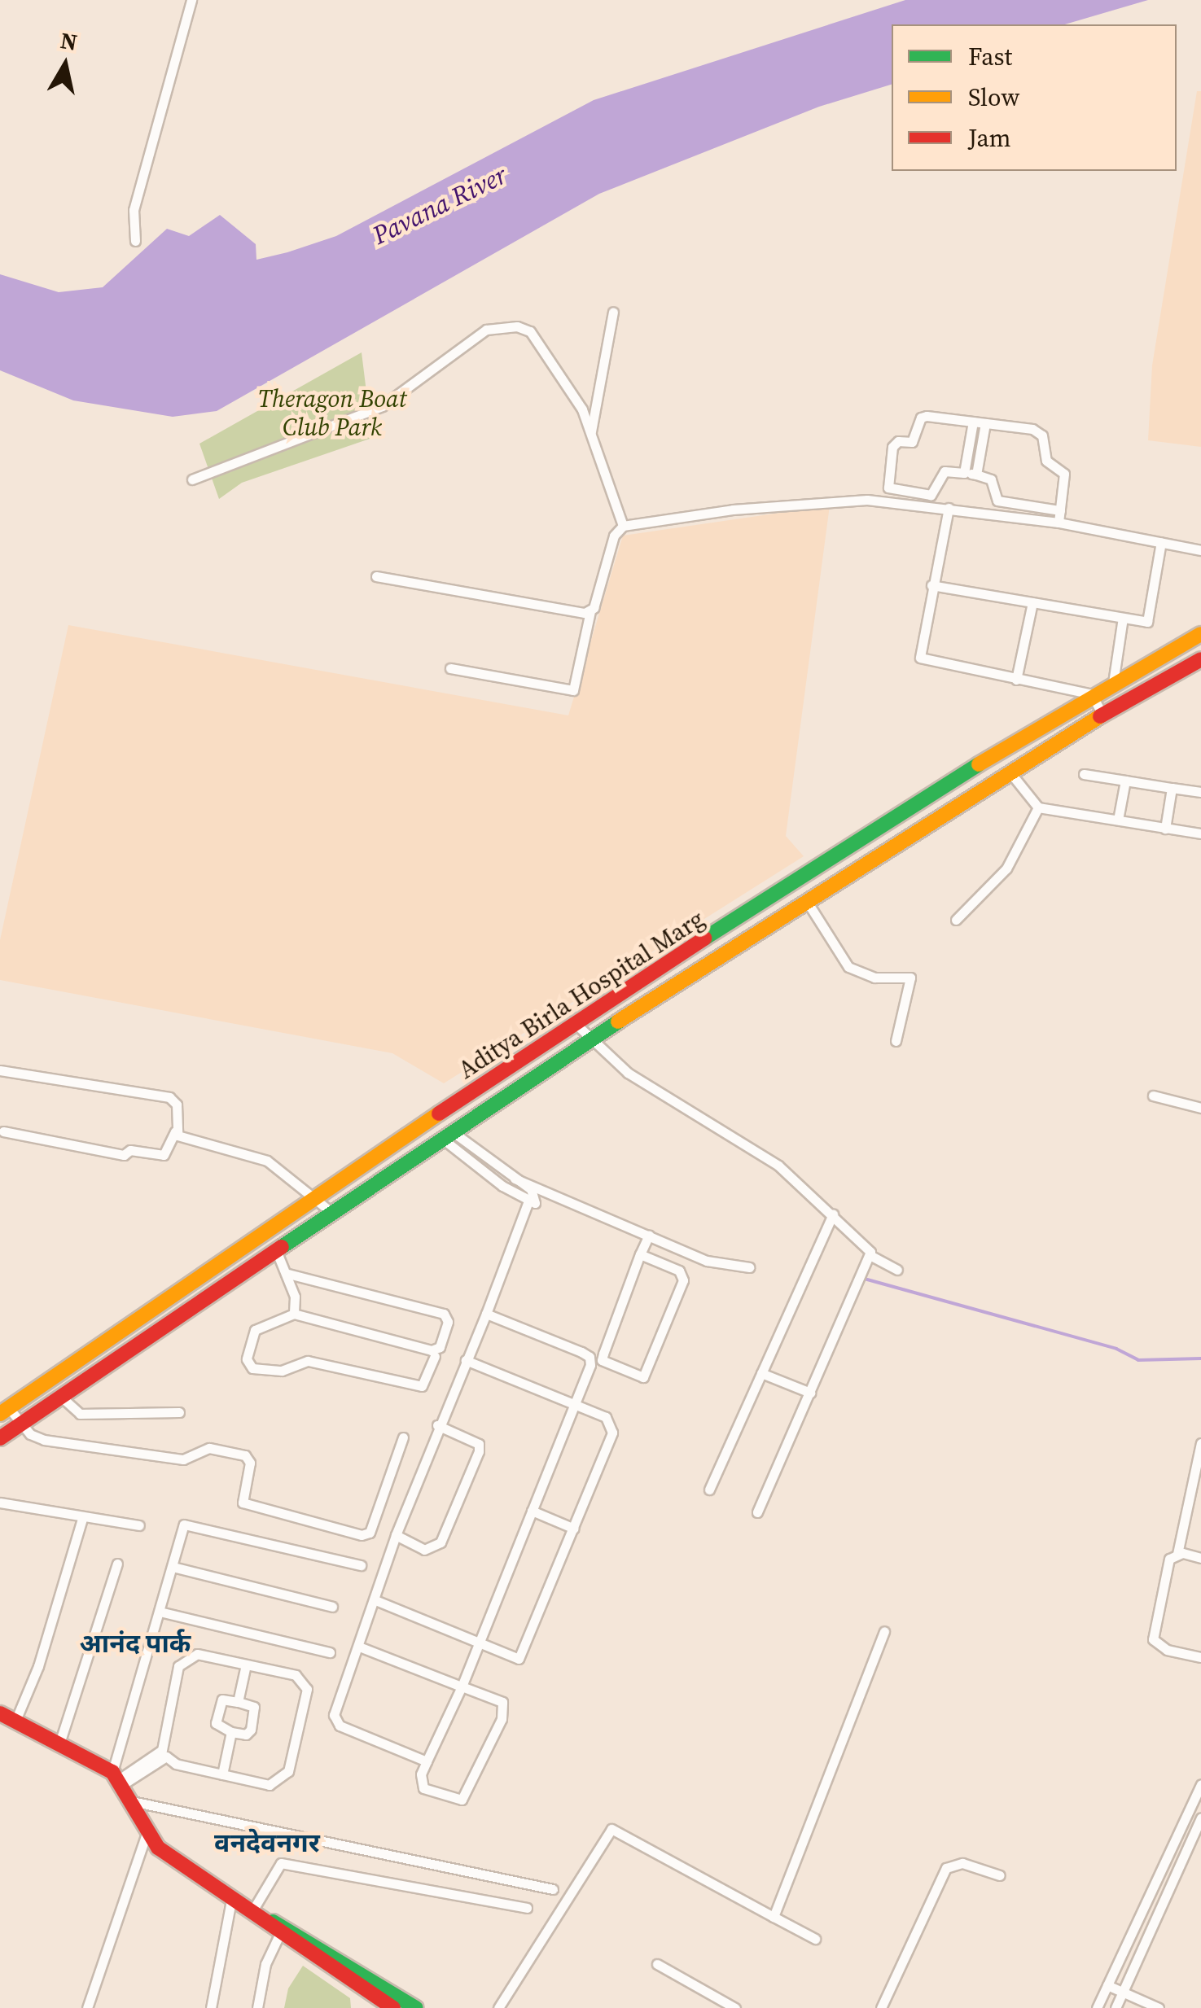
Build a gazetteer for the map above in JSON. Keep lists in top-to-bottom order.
{
  "streets": {
    "main road": ["Aditya Birla Hospital Marg"]
  },
  "districts": ["आनंद पार्क", "वनदेवनगर"],
  "water": ["Pavana River"],
  "parks": ["Theragon Boat Club Park"],
  "legend": ["Fast", "Slow", "Jam"],
  "north": "top"
}
